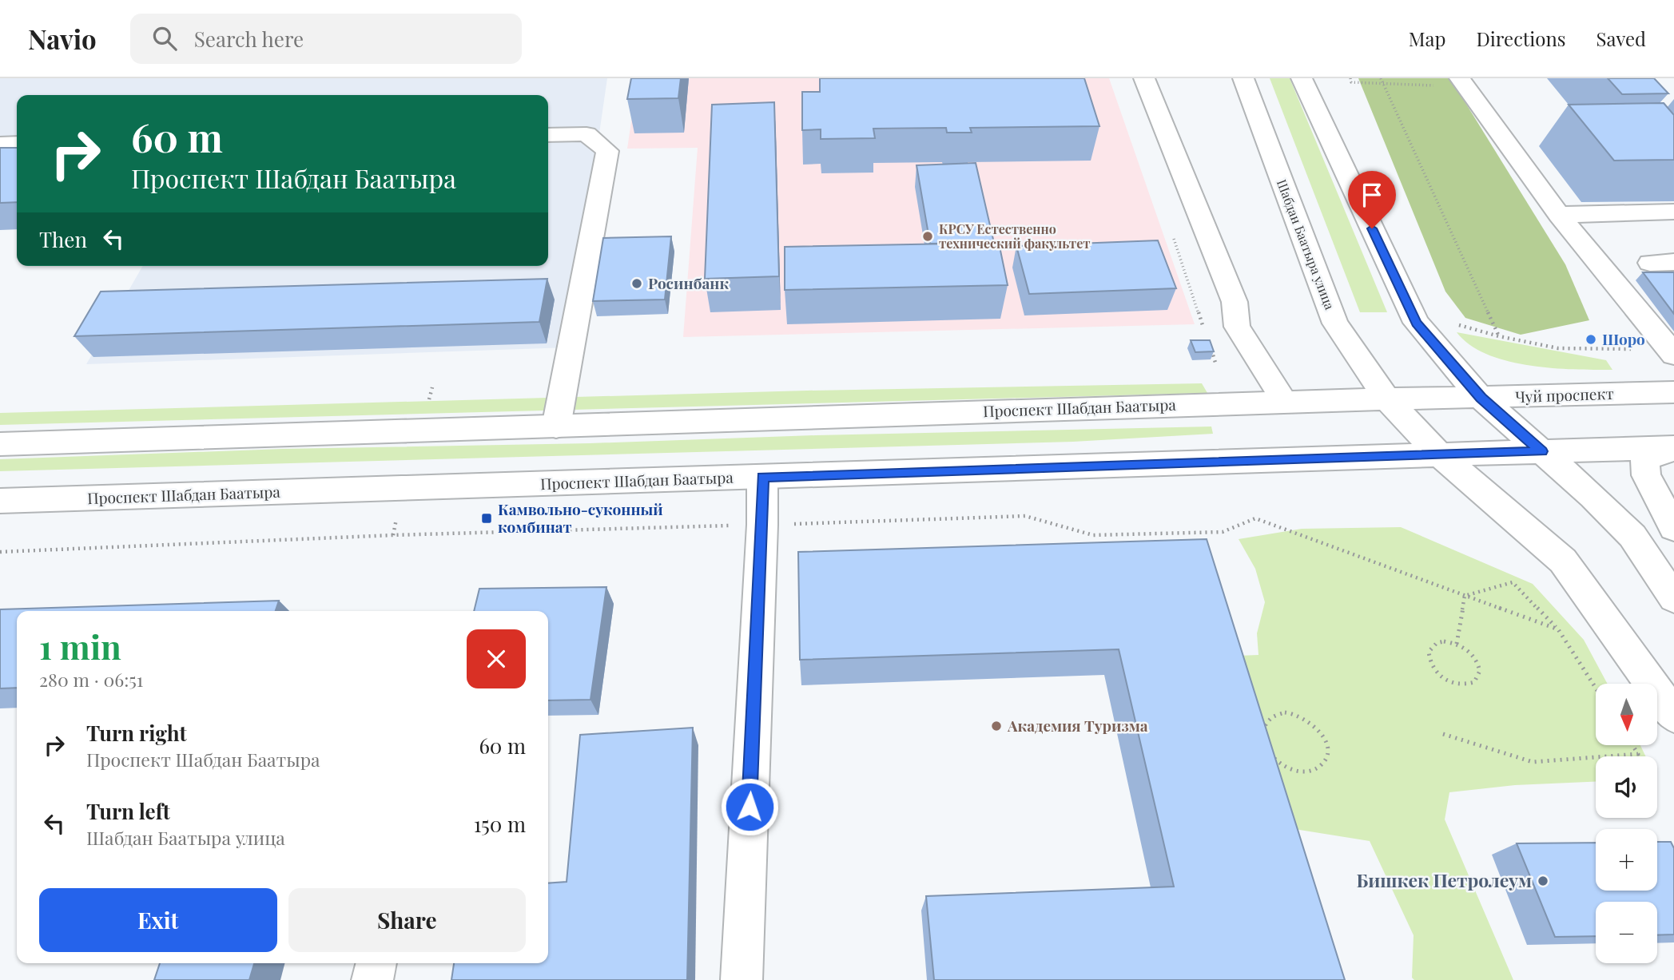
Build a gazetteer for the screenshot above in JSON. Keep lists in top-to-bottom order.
{
  "streets": {
    "main road": ["Шабдан Баатыра улица", "Чуй проспект", "Проспект Шабдан Баатыра"]
  },
  "crossings": [
    ["Шабдан Баатыра улица", "Чуй проспект"],
    ["Шабдан Баатыра улица", "Проспект Шабдан Баатыра"],
    ["Чуй проспект", "Проспект Шабдан Баатыра"]
  ],
  "places": {
    "other": [
      "КРСУ Естественно технический факультет",
      "Росинбанк",
      "Шоро",
      "Академия Туризма",
      "Бишкек Петролеум"
    ],
    "transit": ["Камвольно-суконный комбинат"]
  },
  "north": "bottom",
  "page": {
    "header": "Navio",
    "search": "Search here",
    "nav": ["Map", "Directions", "Saved"],
    "turn": ["60 m", "Проспект Шабдан Баатыра"],
    "then": "Then",
    "heading": ["1 min", "280 m · 06:51"],
    "map_buttons": ["+", "−"],
    "list": [
      {
        "name": "Turn right",
        "note": "Проспект Шабдан Баатыра",
        "value": "60 m"
      },
      {
        "name": "Turn left",
        "note": "Шабдан Баатыра улица",
        "value": "150 m"
      }
    ],
    "buttons": ["Exit", "Share"]
  }
}
